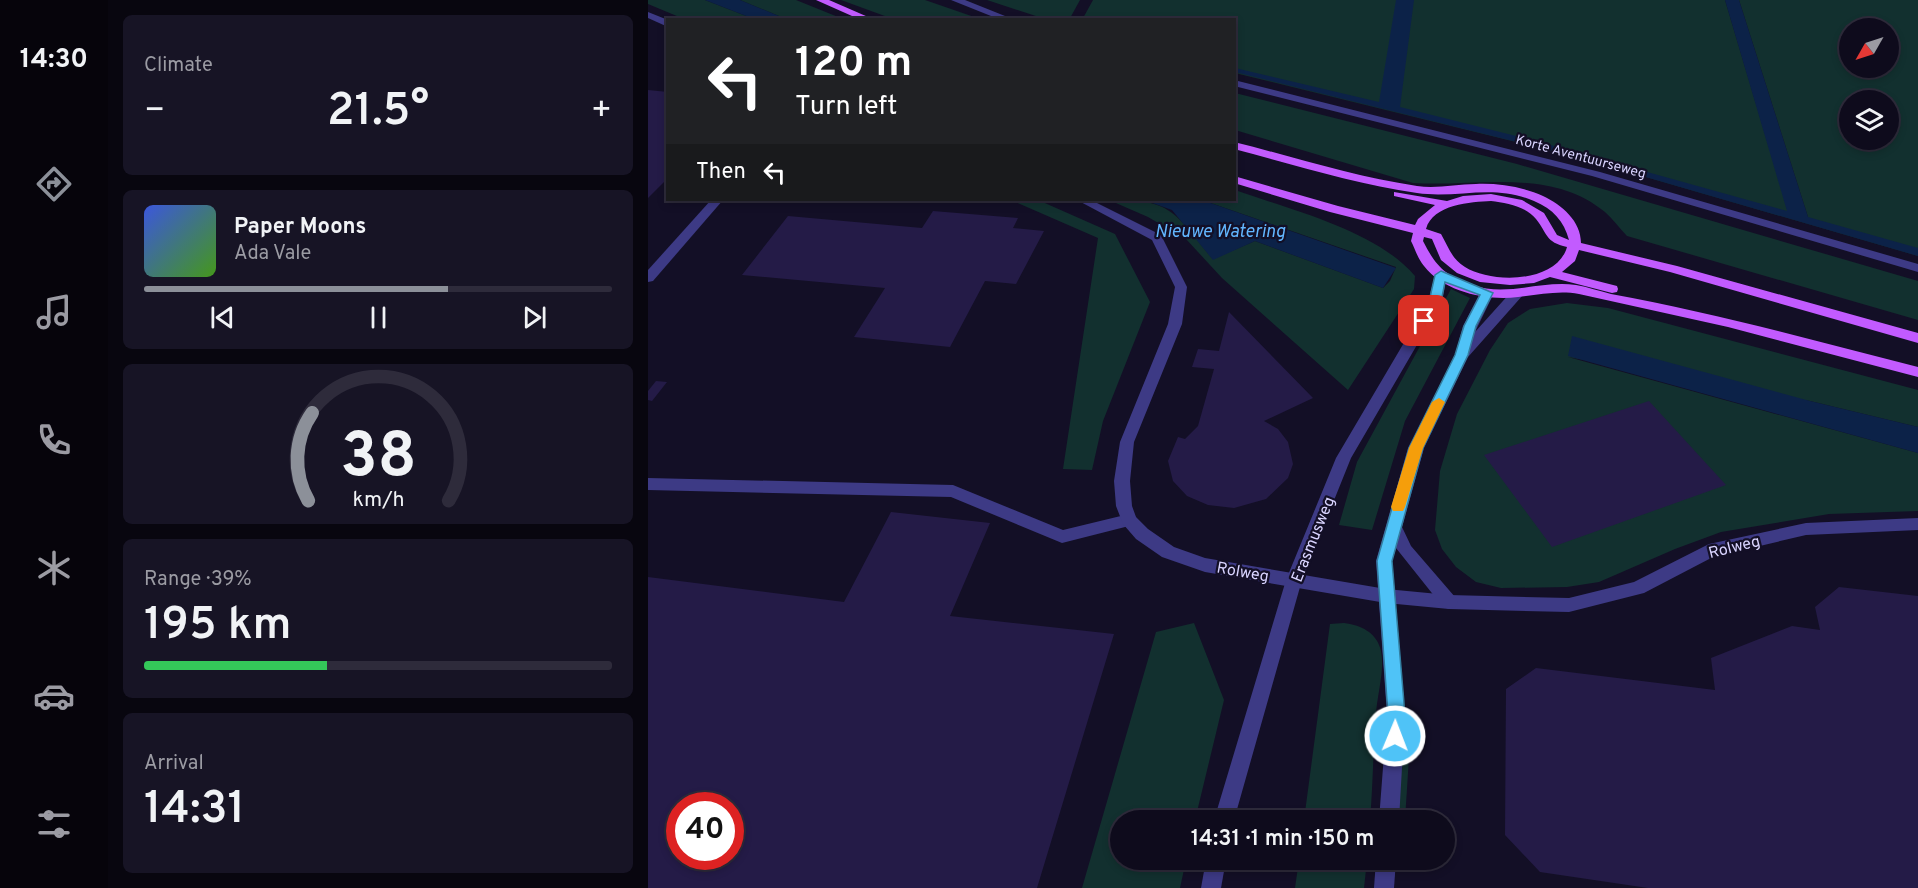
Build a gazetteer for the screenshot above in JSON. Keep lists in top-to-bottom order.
{
  "streets": {
    "street": ["Korte Aventuurseweg", "Erasmusweg", "Rolweg"]
  },
  "crossings": [
    ["Erasmusweg", "Rolweg"]
  ],
  "water": ["Nieuwe Watering"],
  "north": "bottom left",
  "page": {
    "tabs": "14:30",
    "tile": [
      "Climate",
      ["Range · 39%", "195 km"],
      ["Arrival", "14:31"]
    ],
    "turn": ["120 m", "Turn left"],
    "heat": ["−", "21.5°", "+"],
    "then": "Then",
    "song": ["Paper Moons", "Ada Vale"],
    "limit": "40",
    "trip": "14:31 · 1 min · 150 m",
    "gauge": ["38", "km/h"]
  }
}
